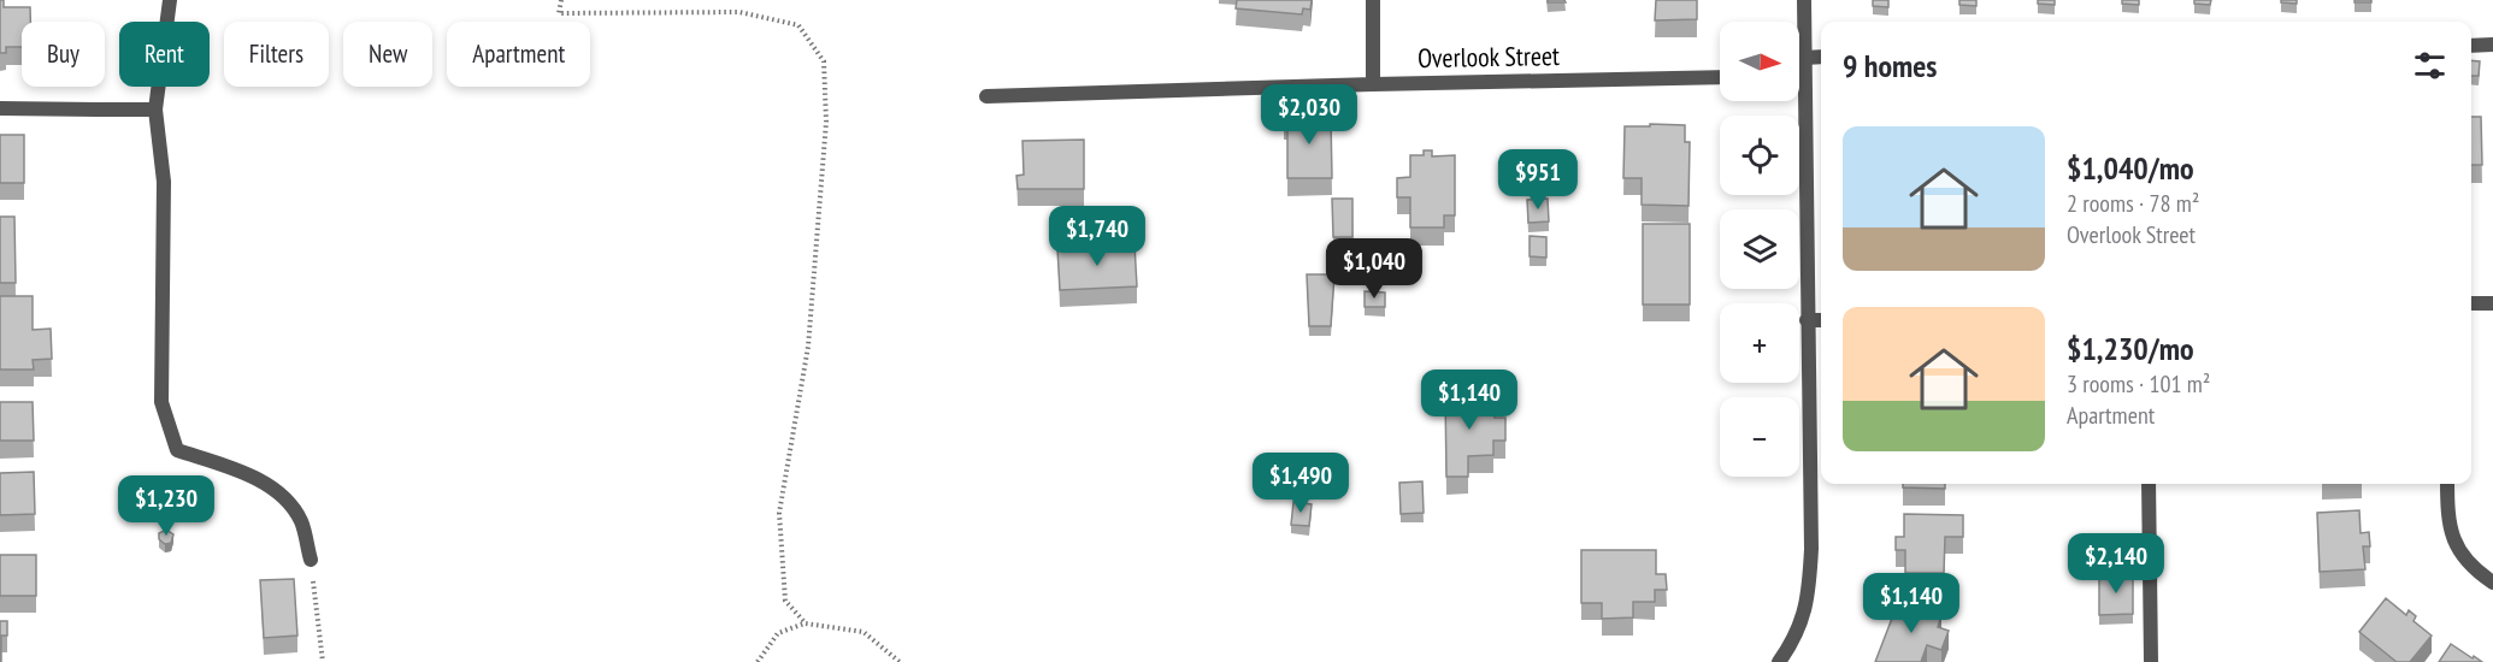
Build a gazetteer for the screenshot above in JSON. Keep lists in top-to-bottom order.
{
  "streets": {
    "street": ["Overlook Street"]
  },
  "north": "right",
  "page": {
    "map_buttons": ["+", "−"],
    "chip": [
      "Buy",
      "Rent",
      "Filters",
      "New",
      "Apartment"
    ],
    "heading": "9 homes",
    "price": [
      "$2,030",
      "$951",
      "$1,740",
      "$1,040",
      "$1,140",
      "$1,490",
      "$1,230",
      "$2,140",
      "$1,140"
    ],
    "list": [
      {
        "name": "$1,040/mo",
        "note": "2 rooms · 78 m² · Overlook Street"
      },
      {
        "name": "$1,230/mo",
        "note": "3 rooms · 101 m² · Apartment"
      }
    ]
  }
}
